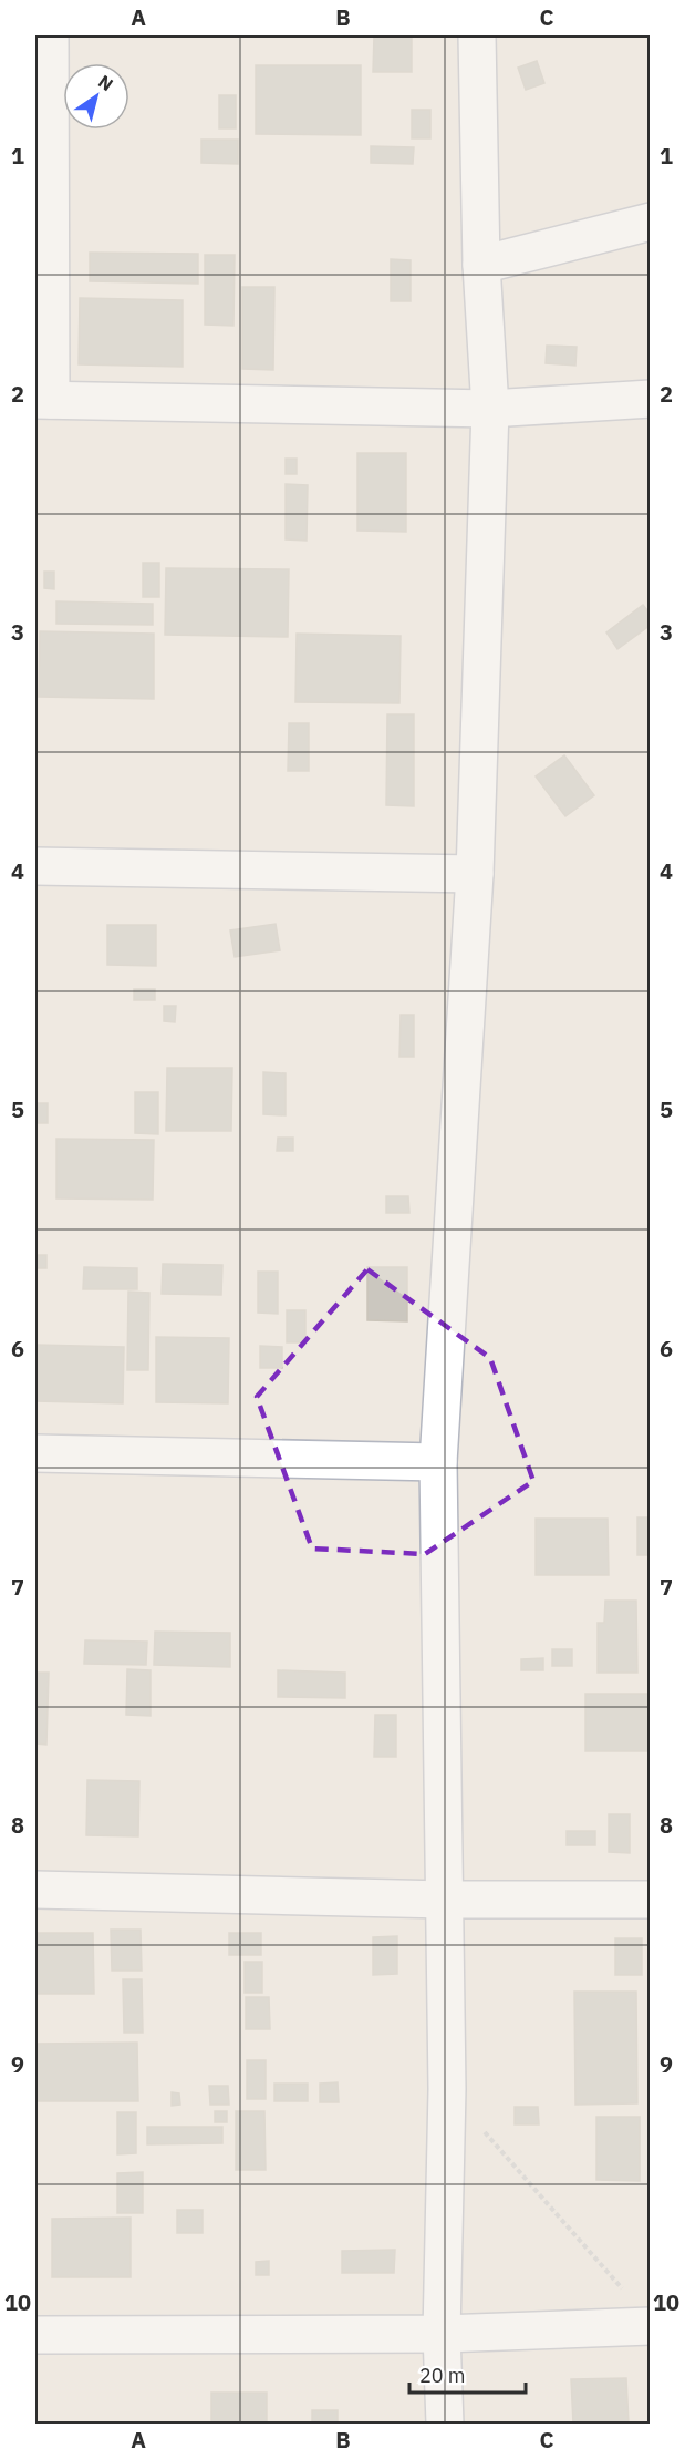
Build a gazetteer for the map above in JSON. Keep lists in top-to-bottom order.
{
  "scale_bar": "20 m",
  "north": "top right",
  "grid": {
    "columns": ["A", "B", "C"],
    "rows": [
      "1",
      "2",
      "3",
      "4",
      "5",
      "6",
      "7",
      "8",
      "9",
      "10"
    ]
  }
}
